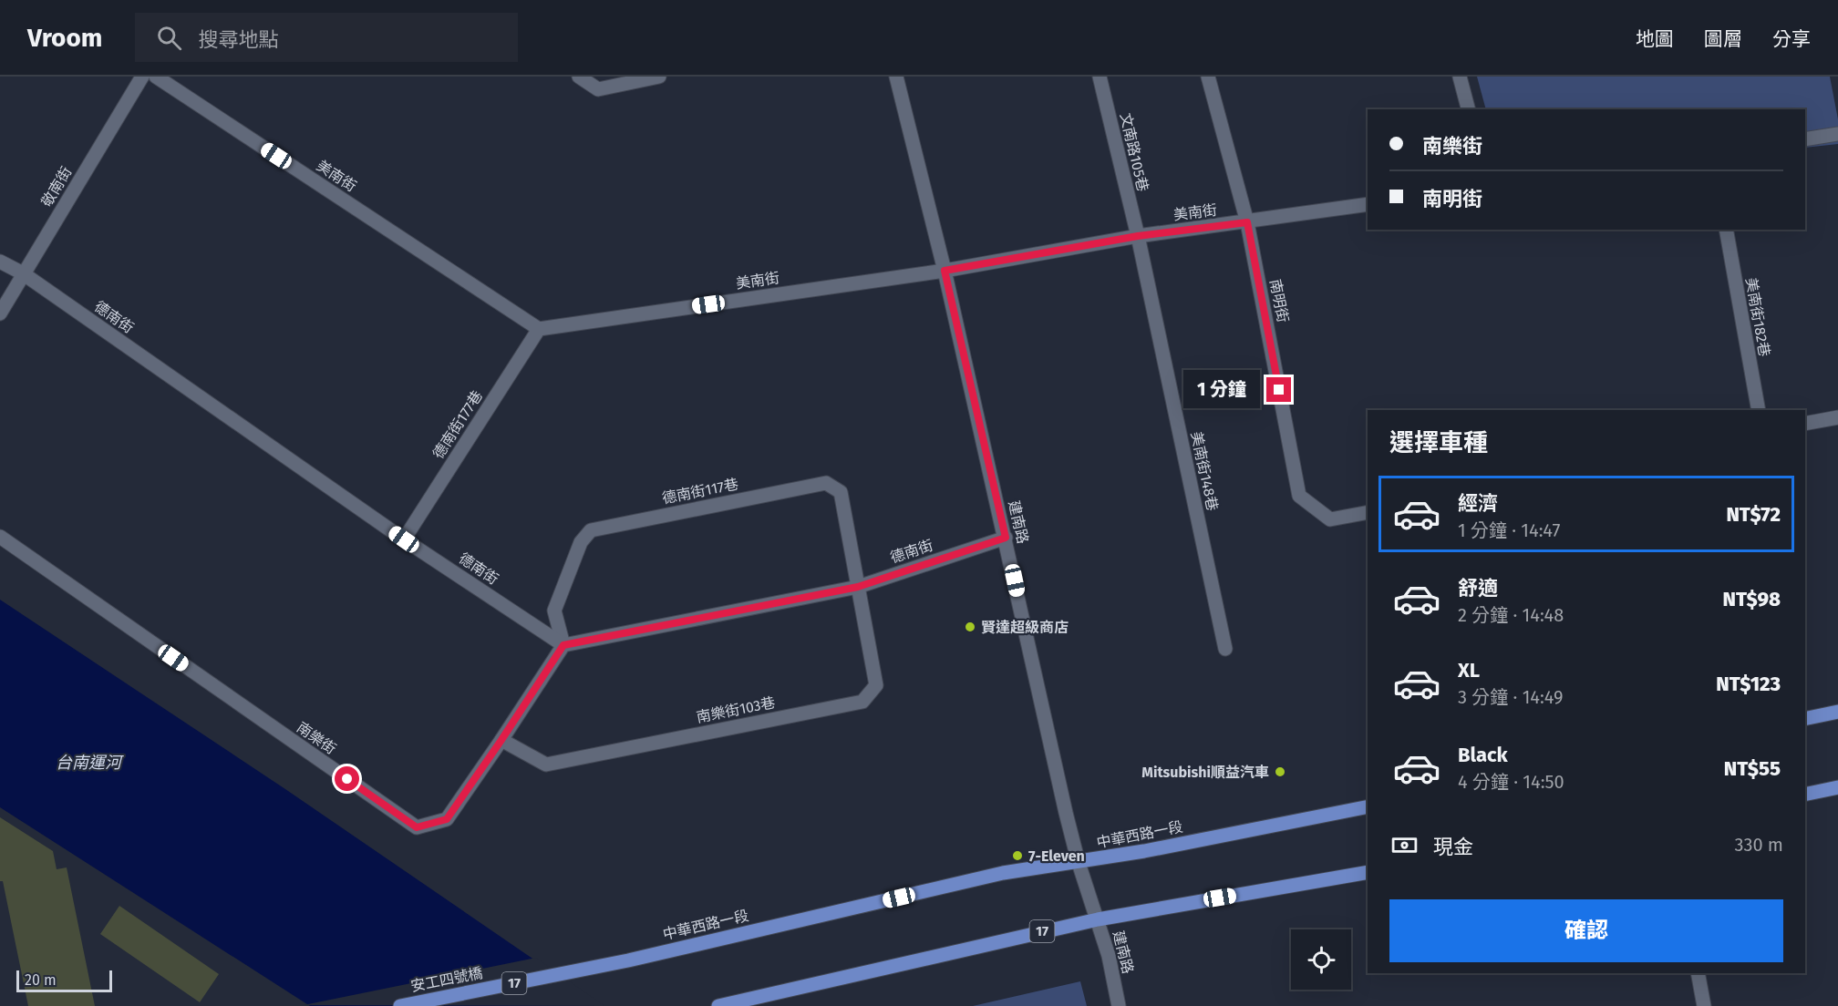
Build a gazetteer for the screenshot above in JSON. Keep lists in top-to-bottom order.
{
  "streets": {
    "main road": ["中華西路一段", "17", "安工四號橋"],
    "street": [
      "文南路105巷",
      "美南街",
      "敬南街",
      "南明街",
      "德南街",
      "美南街182巷",
      "德南街177巷",
      "美南街148巷",
      "德南街117巷",
      "建南路",
      "南樂街103巷",
      "南樂街"
    ]
  },
  "crossings": [
    ["文南路105巷", "美南街"],
    ["文南路105巷", "美南街148巷"],
    ["美南街", "南明街"],
    ["美南街", "德南街177巷"],
    ["美南街", "美南街148巷"],
    ["美南街", "建南路"],
    ["敬南街", "德南街"],
    ["德南街", "德南街177巷"],
    ["德南街", "德南街117巷"],
    ["德南街", "建南路"],
    ["德南街", "南樂街103巷"],
    ["德南街", "南樂街"],
    ["德南街117巷", "南樂街103巷"],
    ["德南街117巷", "南樂街"],
    ["建南路", "中華西路一段"],
    ["建南路", "17"],
    ["南樂街103巷", "南樂街"],
    ["中華西路一段", "安工四號橋"]
  ],
  "water": ["台南運河"],
  "places": ["賢達超級商店", "Mitsubishi順益汽車", "7-Eleven"],
  "scale_bar": "20 m",
  "page": {
    "header": "Vroom",
    "search": "搜尋地點",
    "nav": ["地圖", "圖層", "分享"],
    "banner": ["南樂街", "南明街"],
    "bubble": "1 分鐘",
    "heading": "選擇車種",
    "list": [
      {
        "name": "經濟",
        "note": "1 分鐘 · 14:47",
        "value": "NT$72"
      },
      {
        "name": "舒適",
        "note": "2 分鐘 · 14:48",
        "value": "NT$98"
      },
      {
        "name": "XL",
        "note": "3 分鐘 · 14:49",
        "value": "NT$123"
      },
      {
        "name": "Black",
        "note": "4 分鐘 · 14:50",
        "value": "NT$55"
      }
    ],
    "pay": ["現金", "330 m"],
    "buttons": "確認",
    "scale": "20 m"
  }
}
